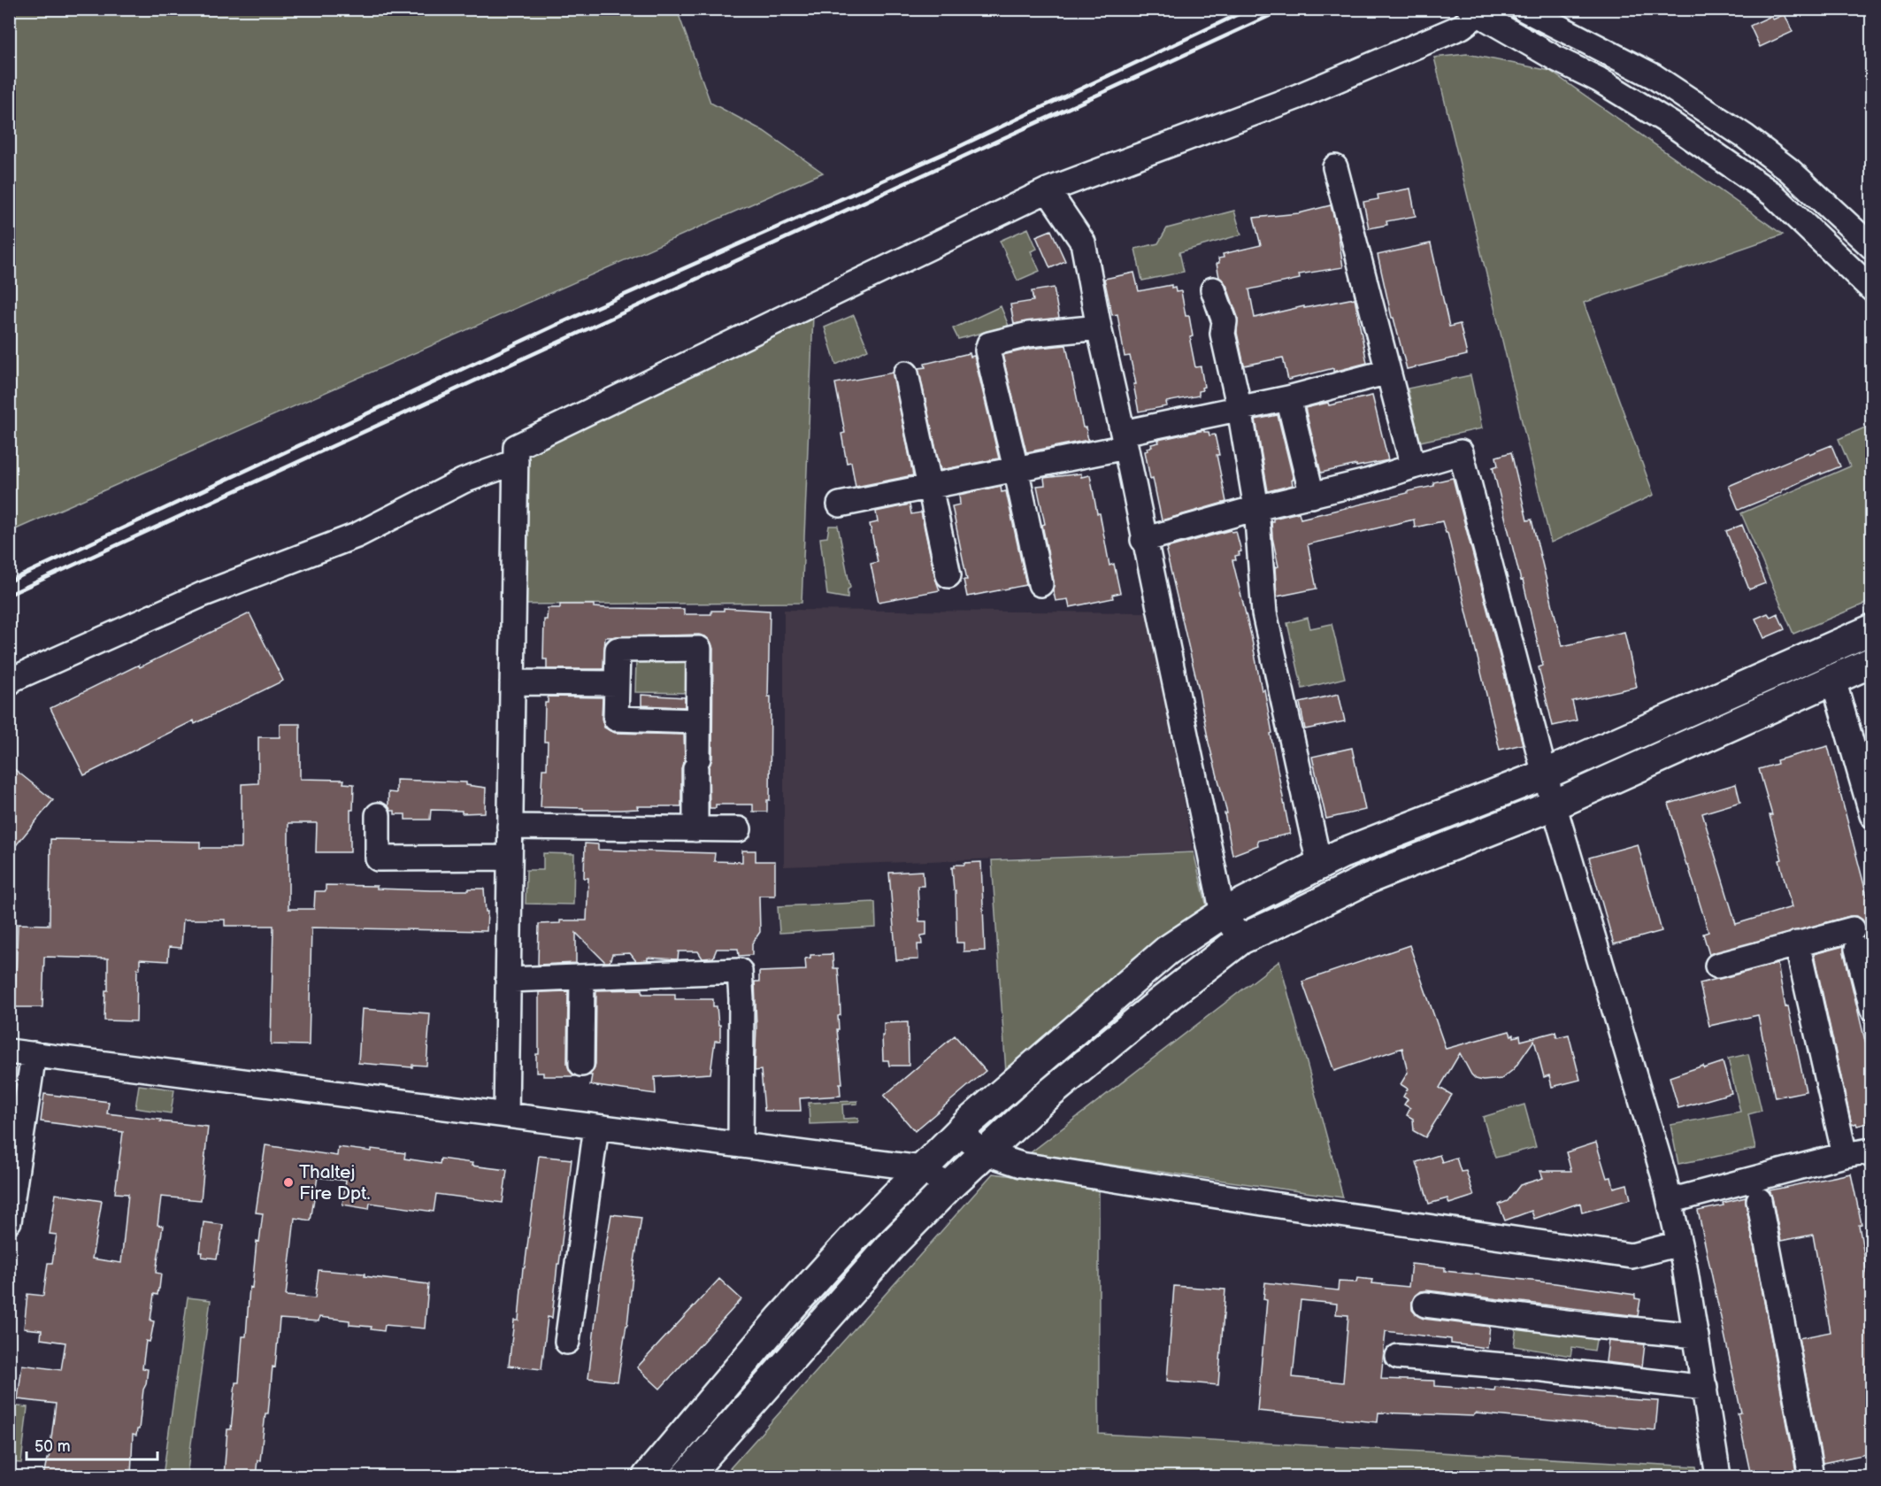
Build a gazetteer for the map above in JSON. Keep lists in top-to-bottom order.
{
  "places": ["Thaltej Fire Dpt."],
  "scale_bar": "50 m"
}
